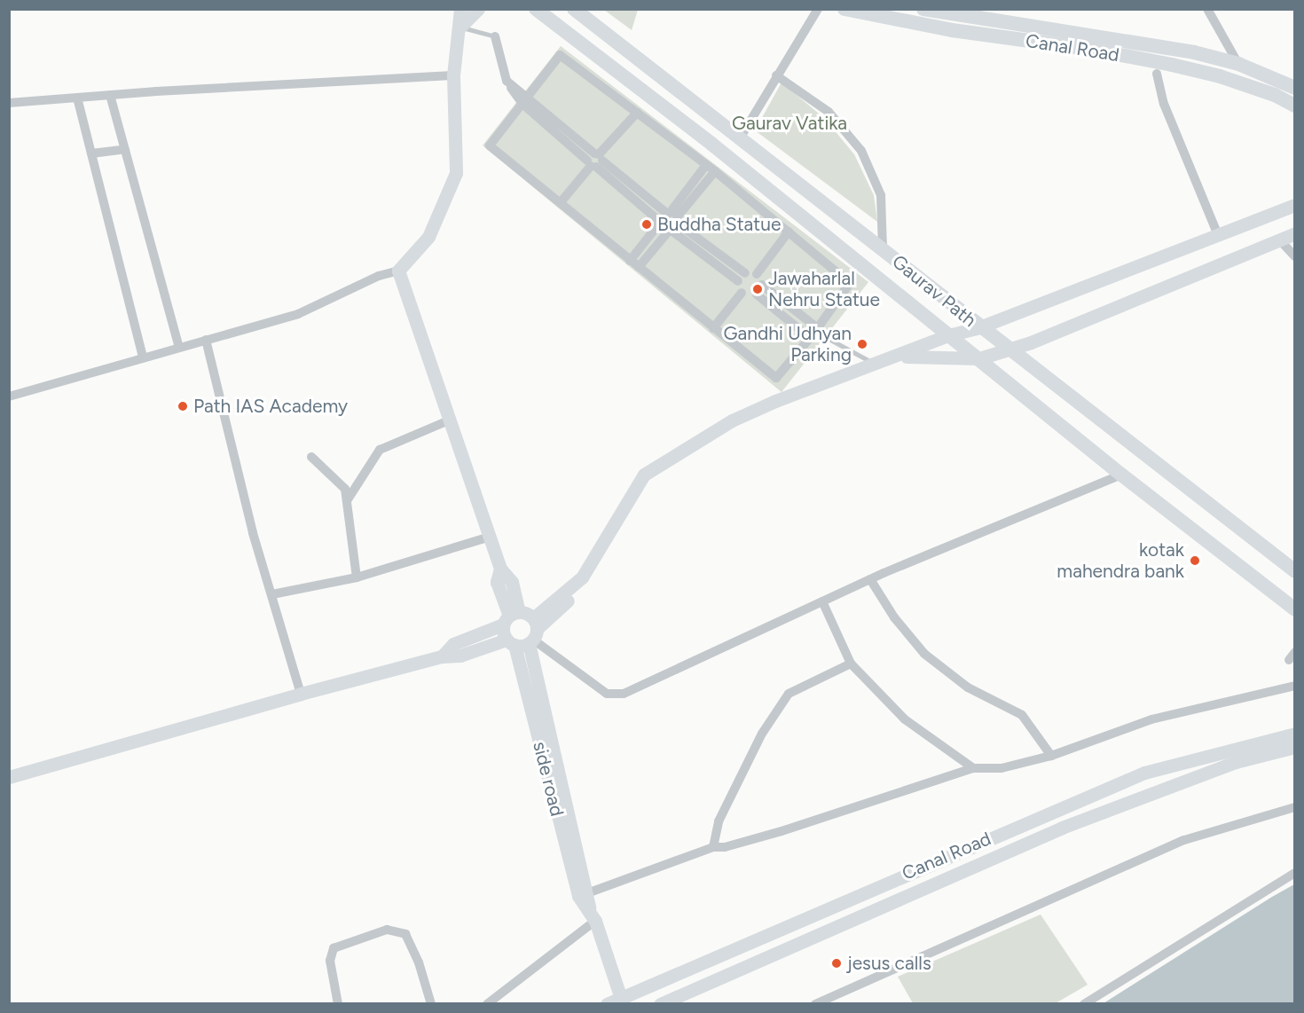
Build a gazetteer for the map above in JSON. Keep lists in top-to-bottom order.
{
  "streets": {
    "main road": ["Canal Road", "Gaurav Path"],
    "street": ["side road"]
  },
  "crossings": [
    ["Canal Road", "side road"]
  ],
  "parks": ["Gaurav Vatika"],
  "places": [
    "Buddha Statue",
    "Jawaharlal Nehru Statue",
    "Gandhi Udhyan Parking",
    "Path IAS Academy",
    "kotak mahendra bank",
    "jesus calls"
  ]
}
